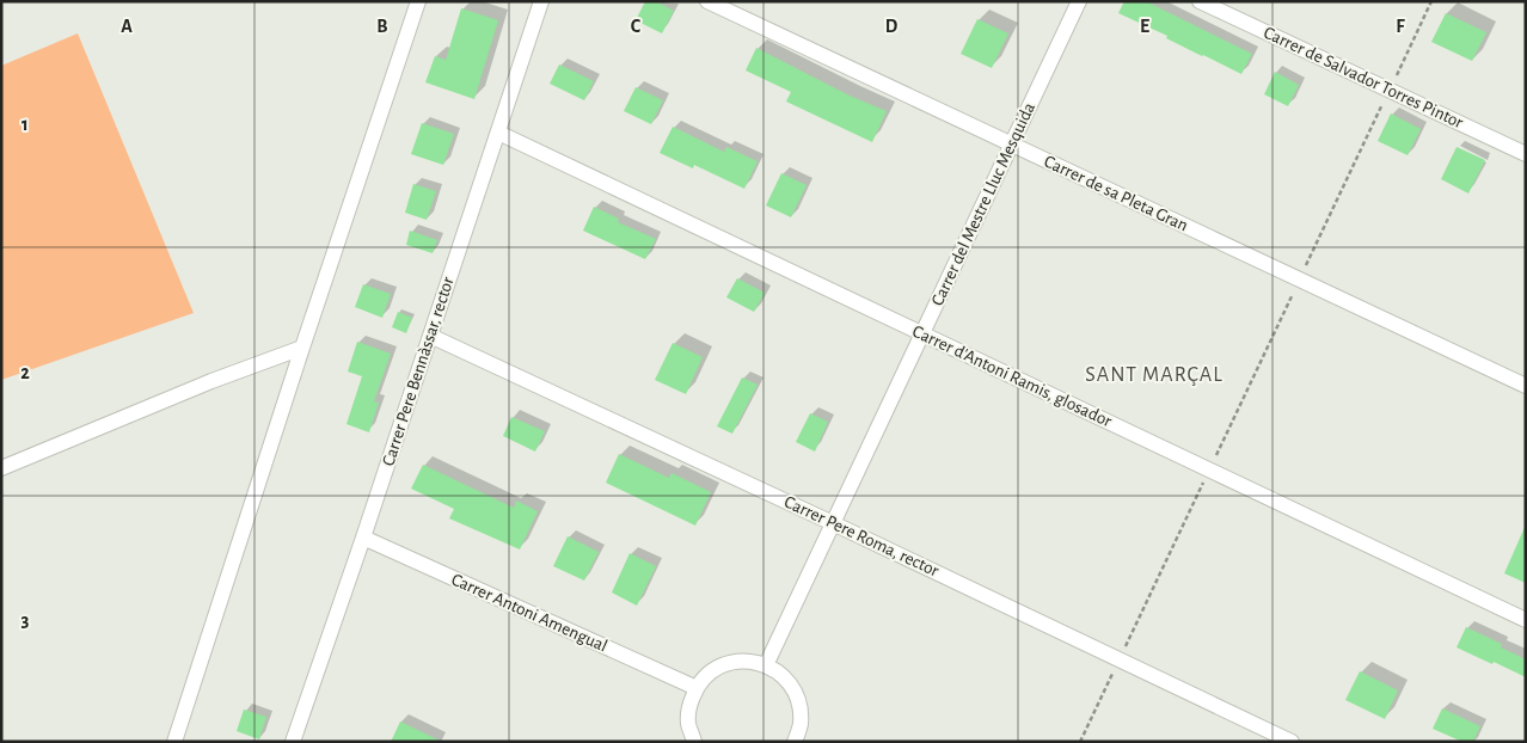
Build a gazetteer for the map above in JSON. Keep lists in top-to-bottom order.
{
  "streets": {
    "street": [
      "Carrer de Salvador Torres Pintor",
      "Carrer de sa Pleta Gran",
      "Carrer del Mestre Lluc Mesquida",
      "Carrer Pere Bennàssar, rector",
      "Carrer d'Antoni Ramis, glosador",
      "Carrer Pere Roma, rector",
      "Carrer Antoni Amengual"
    ]
  },
  "crossings": [
    ["Carrer de sa Pleta Gran", "Carrer del Mestre Lluc Mesquida"],
    ["Carrer del Mestre Lluc Mesquida", "Carrer d'Antoni Ramis, glosador"],
    ["Carrer del Mestre Lluc Mesquida", "Carrer Pere Roma, rector"],
    ["Carrer Pere Bennàssar, rector", "Carrer d'Antoni Ramis, glosador"],
    ["Carrer Pere Bennàssar, rector", "Carrer Pere Roma, rector"],
    ["Carrer Pere Bennàssar, rector", "Carrer Antoni Amengual"]
  ],
  "districts": ["SANT MARÇAL"],
  "grid": {
    "columns": [
      "A",
      "B",
      "C",
      "D",
      "E",
      "F"
    ],
    "rows": ["1", "2", "3"]
  }
}
